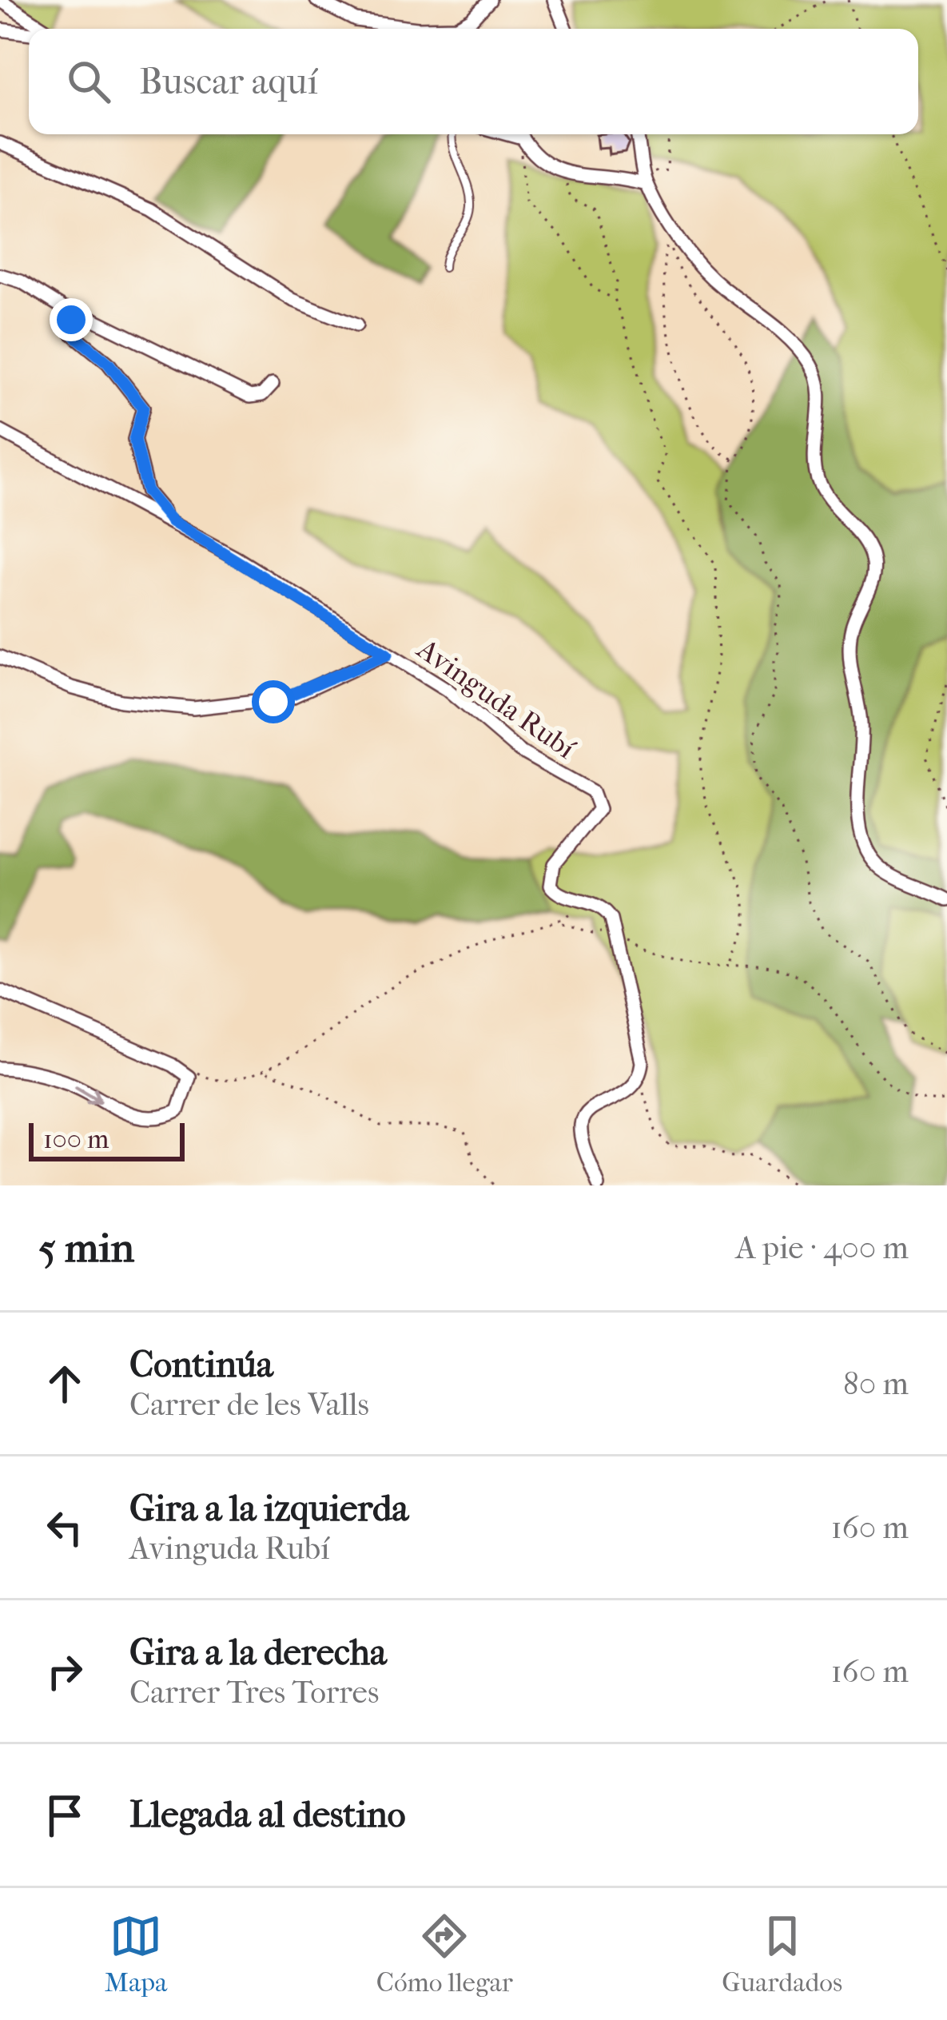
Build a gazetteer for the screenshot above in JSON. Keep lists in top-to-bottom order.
{
  "streets": {
    "street": ["Avinguda Rubí"]
  },
  "scale_bar": "100 m",
  "page": {
    "search": "Buscar aquí",
    "scale": "100 m",
    "heading": ["5 min", "A pie · 400 m"],
    "list": [
      ["Continúa", "Carrer de les Valls", "80 m"],
      ["Gira a la izquierda", "Avinguda Rubí", "160 m"],
      ["Gira a la derecha", "Carrer Tres Torres", "160 m"],
      "Llegada al destino"
    ],
    "nav": ["Mapa", "Cómo llegar", "Guardados"]
  }
}
